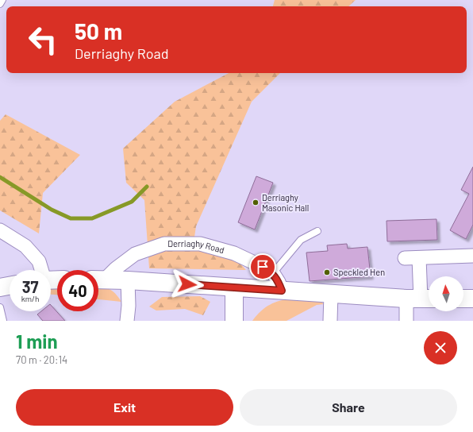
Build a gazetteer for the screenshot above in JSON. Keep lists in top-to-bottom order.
{
  "streets": {
    "street": ["Derriaghy Road"]
  },
  "places": ["Derriaghy Masonic Hall", "Speckled Hen"],
  "north": "top",
  "page": {
    "turn": ["50 m", "Derriaghy Road"],
    "speed": "37 km/h",
    "limit": "40",
    "heading": ["1 min", "70 m · 20:14"],
    "buttons": ["Exit", "Share"]
  }
}
